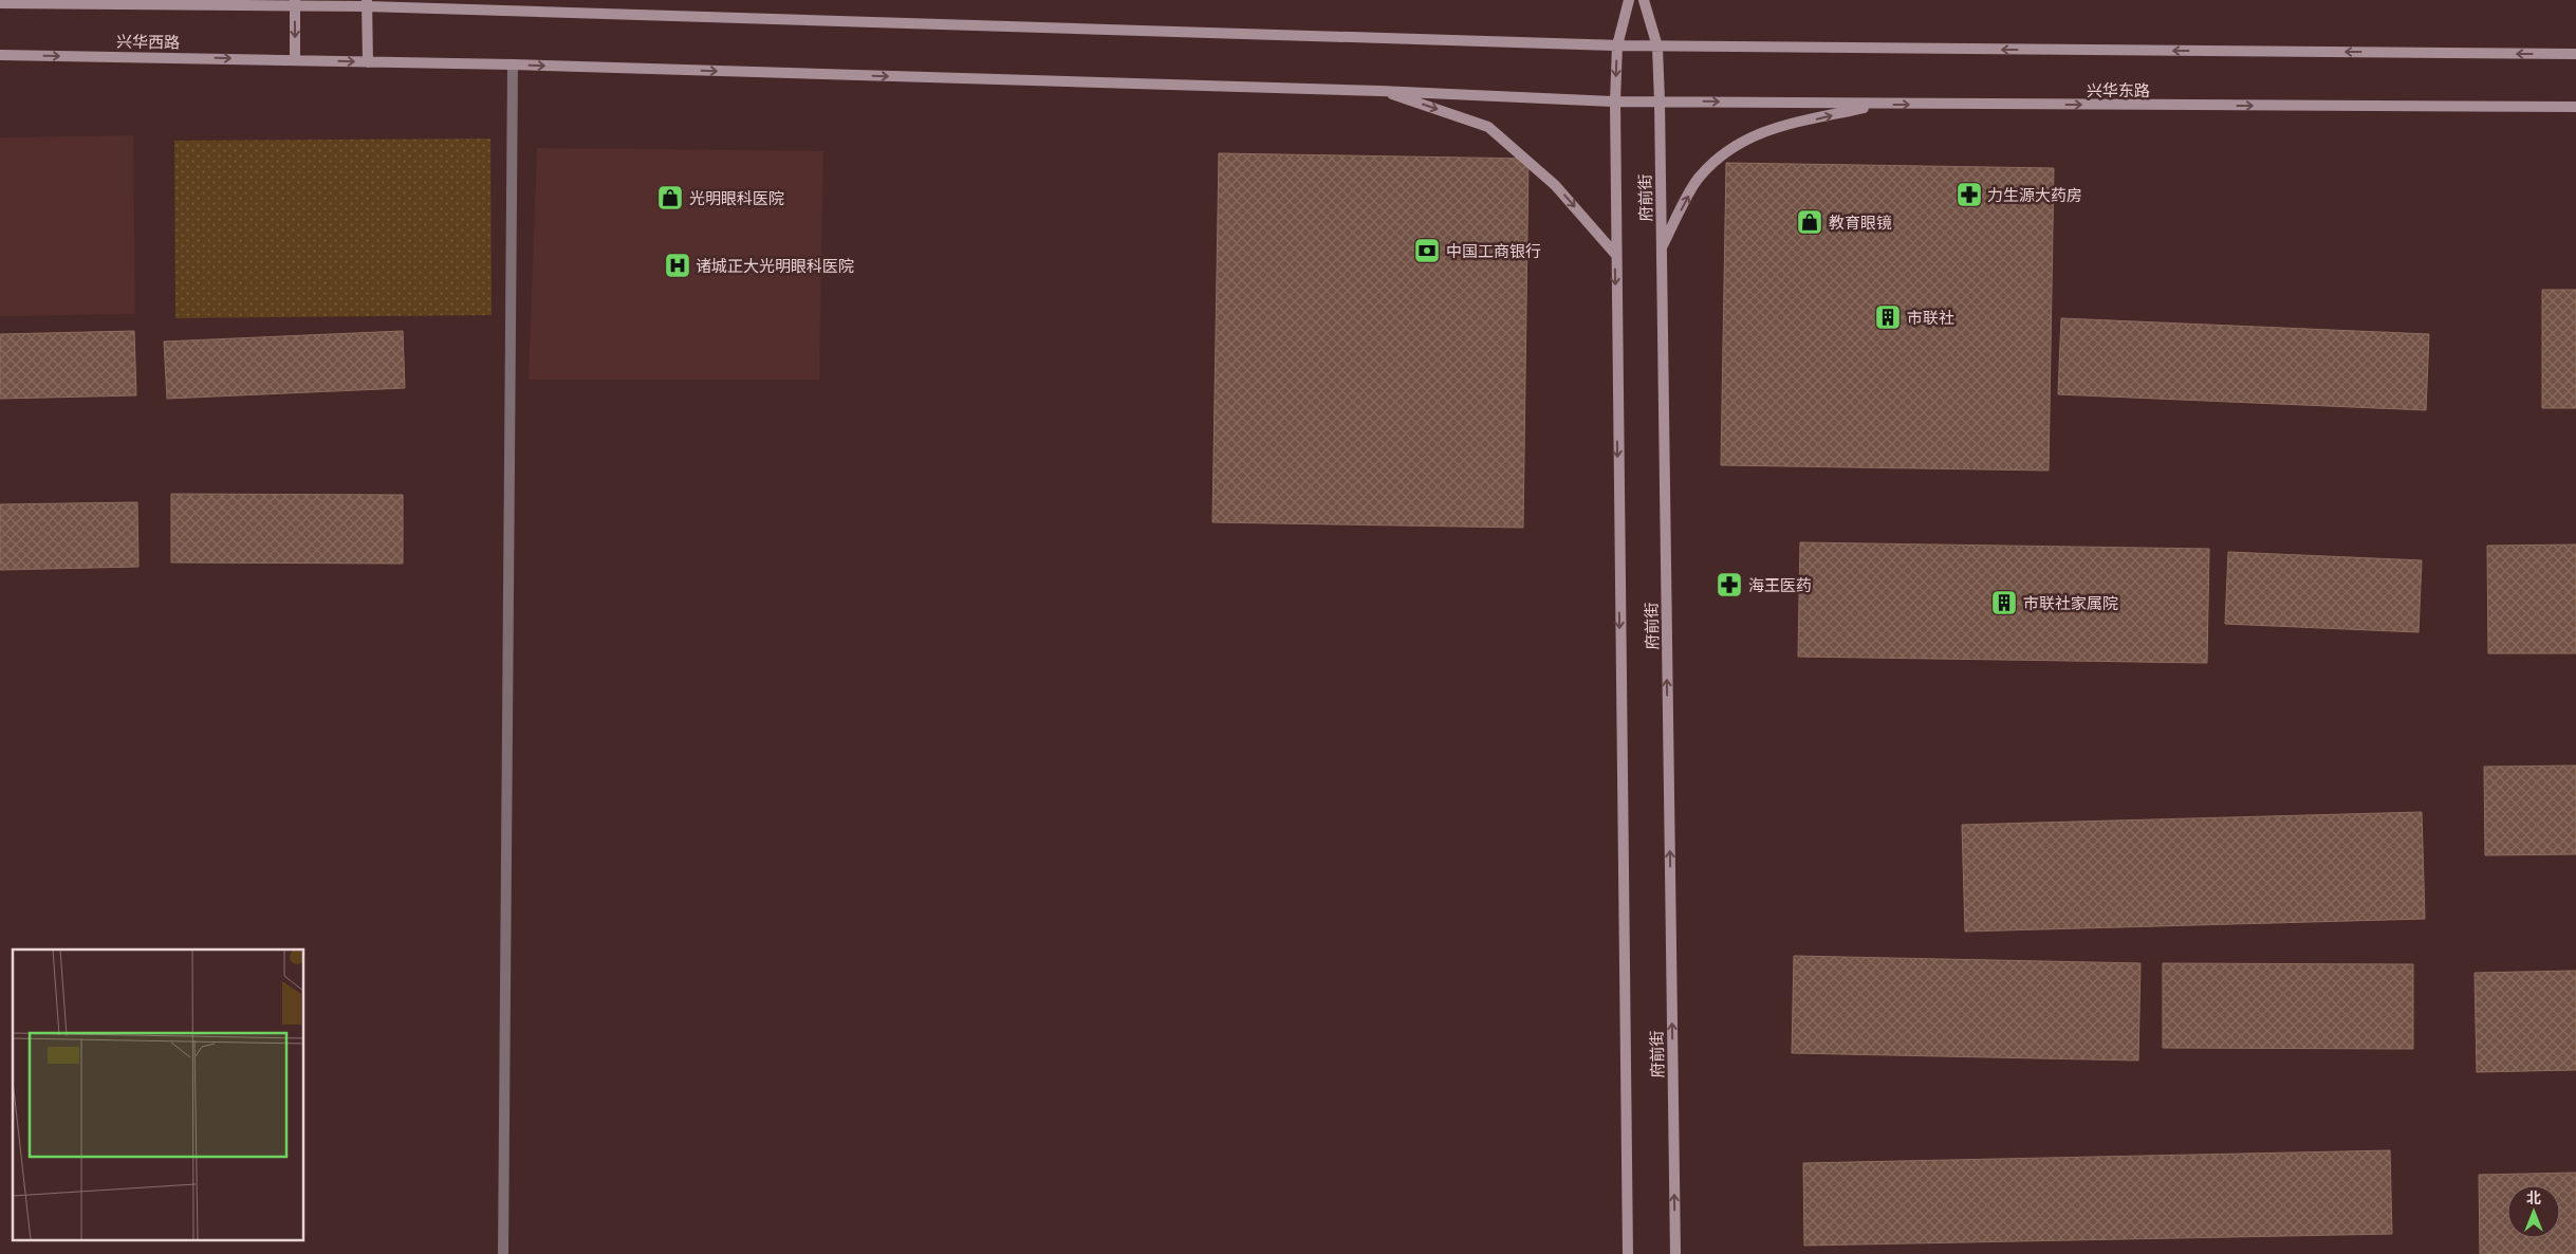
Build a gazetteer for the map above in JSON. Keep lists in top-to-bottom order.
{
  "streets": {
    "main road": ["兴华西路", "兴华东路", "府前街"]
  },
  "crossings": [
    ["兴华西路", "兴华东路"],
    ["兴华东路", "府前街"]
  ],
  "places": {
    "pharmacy": ["力生源大药房", "海王医药"],
    "shop": ["光明眼科医院", "教育眼镜"],
    "bank": ["中国工商银行"],
    "hospital": ["诸城正大光明眼科医院"],
    "building": ["市联社", "市联社家属院"]
  },
  "north": "top"
}
